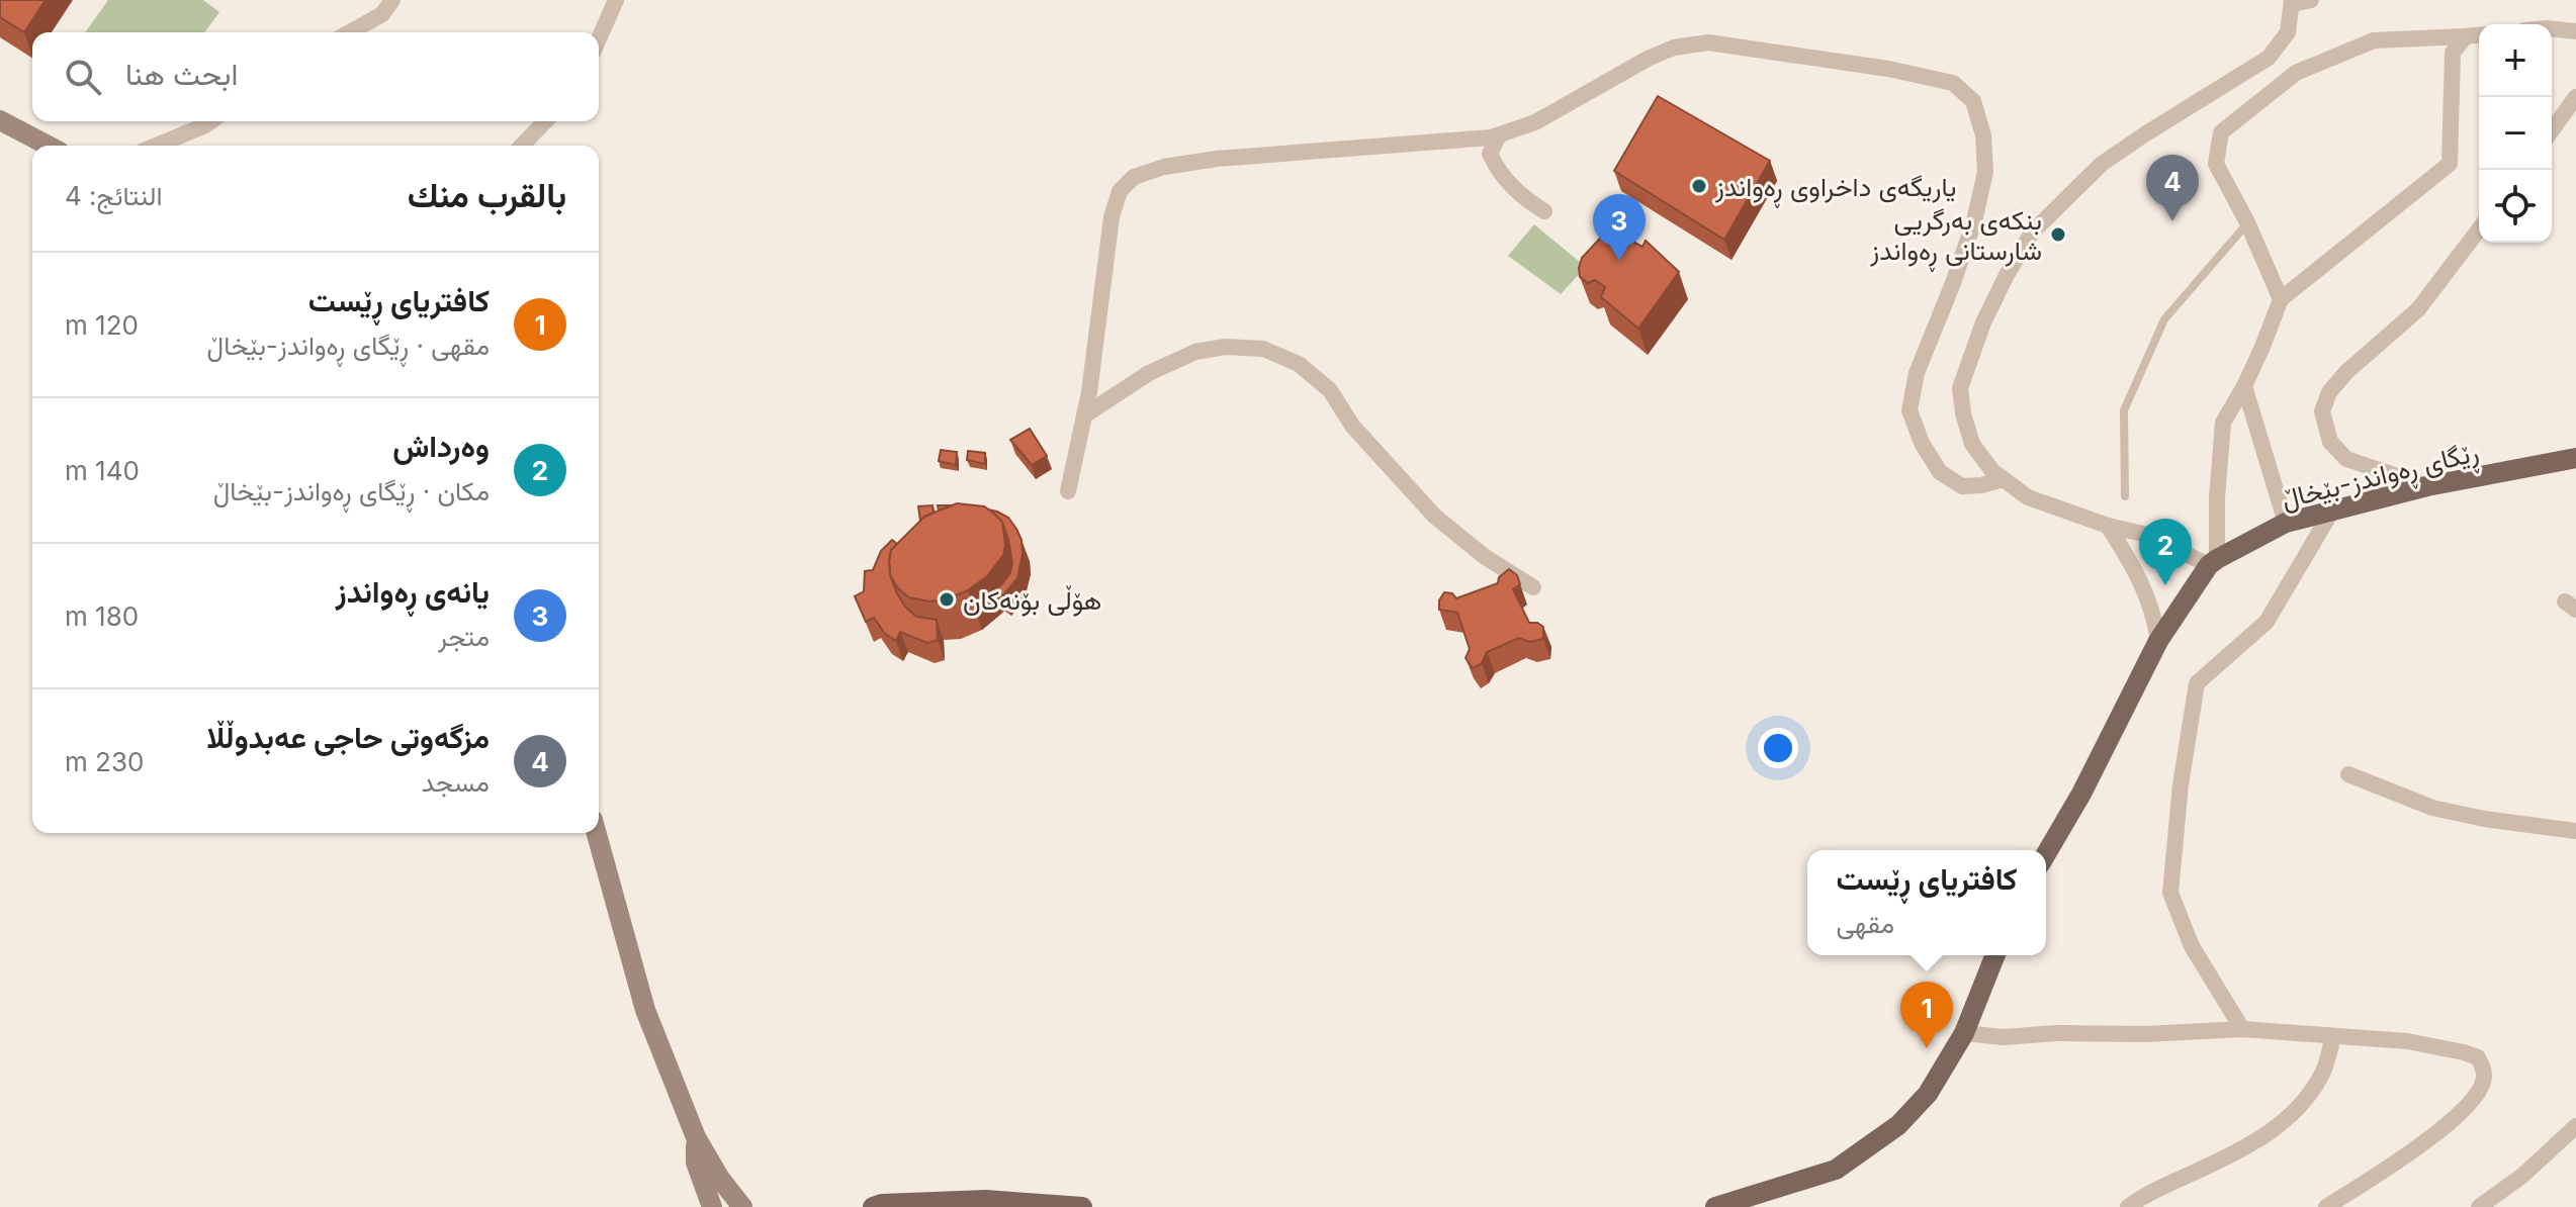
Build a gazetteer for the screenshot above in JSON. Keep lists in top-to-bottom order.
{
  "streets": {
    "main road": ["ڕێگای ڕەواندز-بێخاڵ"]
  },
  "places": ["یاریگەی داخراوی ڕەواندز", "بنکەی بەرگریی شارستانی ڕەواندز", "هۆڵی بۆنەکان"],
  "page": {
    "map_buttons": ["+", "−"],
    "search": "ابحث هنا",
    "heading": ["بالقرب منك", "النتائج: 4"],
    "pins": [
      "4",
      "3",
      "2",
      "1"
    ],
    "list": [
      {
        "mark": "1",
        "name": "کافتریای ڕێست",
        "note": "مقهى · ڕێگای ڕەواندز-بێخاڵ",
        "value": "120 m"
      },
      {
        "mark": "2",
        "name": "وەرداش",
        "note": "مكان · ڕێگای ڕەواندز-بێخاڵ",
        "value": "140 m"
      },
      {
        "mark": "3",
        "name": "یانەی ڕەواندز",
        "note": "متجر",
        "value": "180 m"
      },
      {
        "mark": "4",
        "name": "مزگەوتی حاجی عەبدوڵڵا",
        "note": "مسجد",
        "value": "230 m"
      }
    ],
    "popup": ["کافتریای ڕێست", "مقهى"]
  }
}
